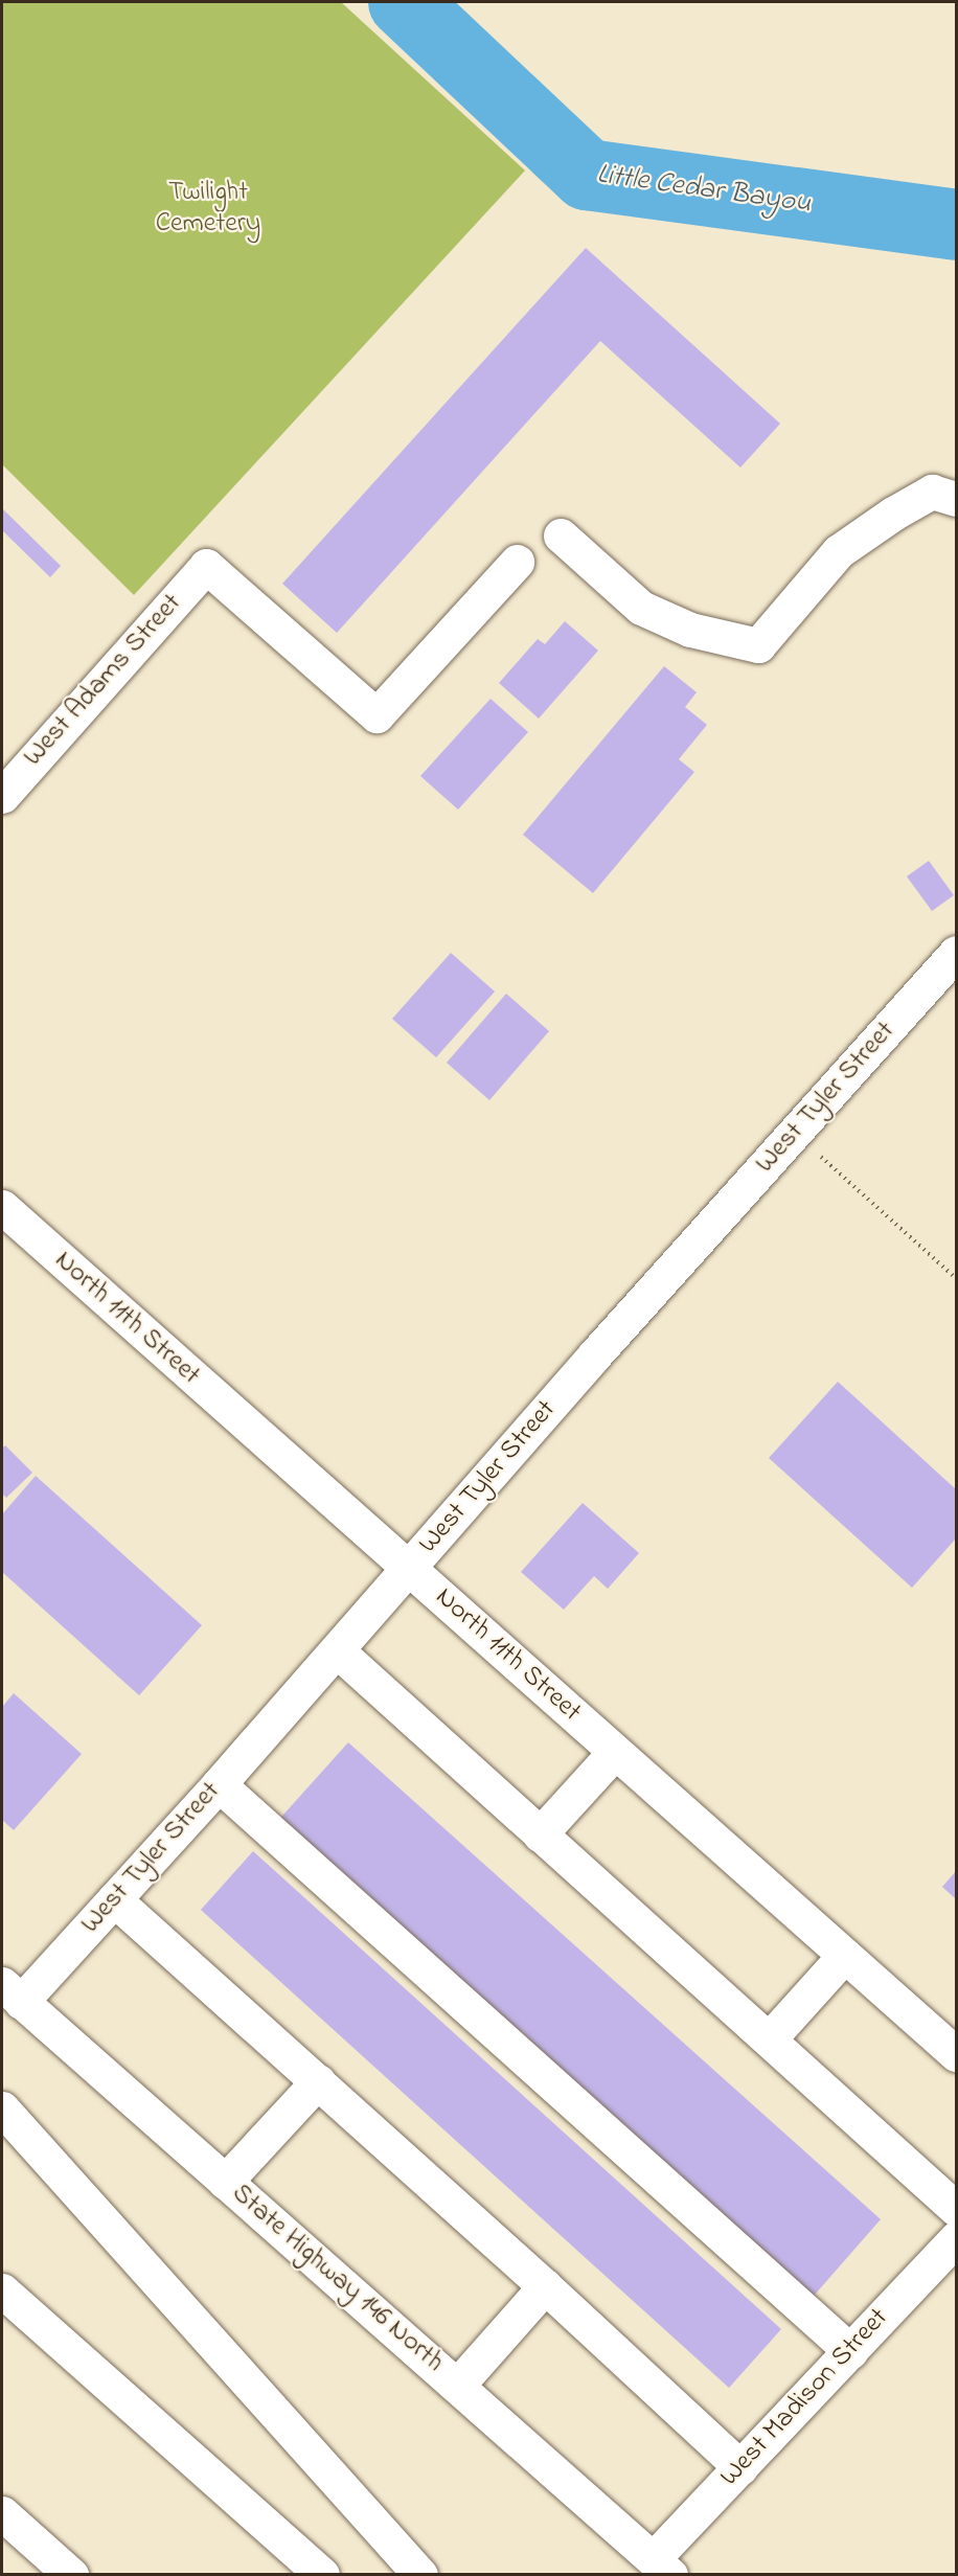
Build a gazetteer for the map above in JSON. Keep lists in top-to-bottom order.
{
  "streets": {
    "main road": [
      "West Adams Street",
      "West Tyler Street",
      "North 11th Street",
      "State Highway 146 North",
      "West Madison Street"
    ]
  },
  "crossings": [
    ["West Tyler Street", "North 11th Street"],
    ["West Tyler Street", "State Highway 146 North"],
    ["State Highway 146 North", "West Madison Street"]
  ],
  "water": ["Little Cedar Bayou"],
  "parks": ["Twilight Cemetery"]
}
